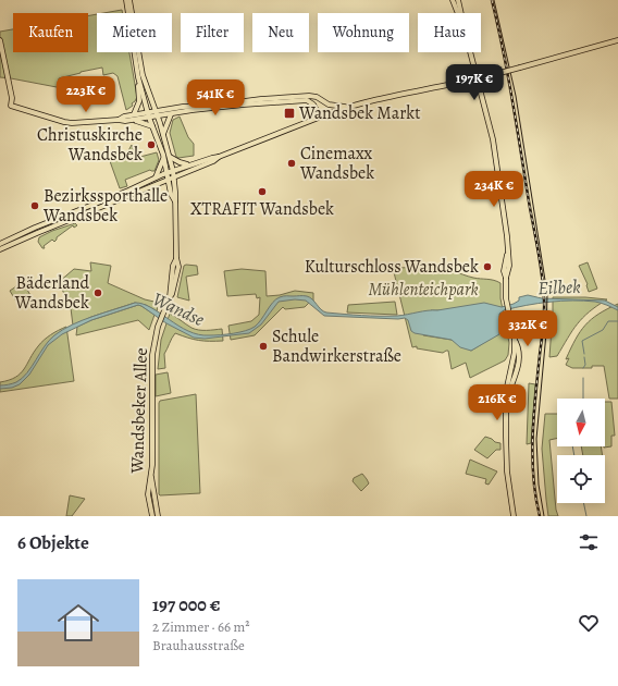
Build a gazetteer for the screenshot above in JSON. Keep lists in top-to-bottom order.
{
  "streets": {
    "main road": ["Wandsbeker Allee"]
  },
  "water": ["Eilbek", "Wandse"],
  "parks": ["Mühlenteichpark"],
  "places": {
    "transit": ["Wandsbek Markt"],
    "other": [
      "Christuskirche Wandsbek",
      "Cinemaxx Wandsbek",
      "XTRAFIT Wandsbek",
      "Bezirkssporthalle Wandsbek",
      "Kulturschloss Wandsbek",
      "Bäderland Wandsbek",
      "Schule Bandwirkerstraße"
    ]
  },
  "north": "bottom",
  "page": {
    "chip": [
      "Kaufen",
      "Mieten",
      "Filter",
      "Neu",
      "Wohnung",
      "Haus"
    ],
    "price": [
      "197K €",
      "223K €",
      "541K €",
      "234K €",
      "332K €",
      "216K €"
    ],
    "heading": "6 Objekte",
    "list": [
      {
        "name": "197 000 €",
        "note": "2 Zimmer · 66 m² · Brauhausstraße"
      }
    ]
  }
}
